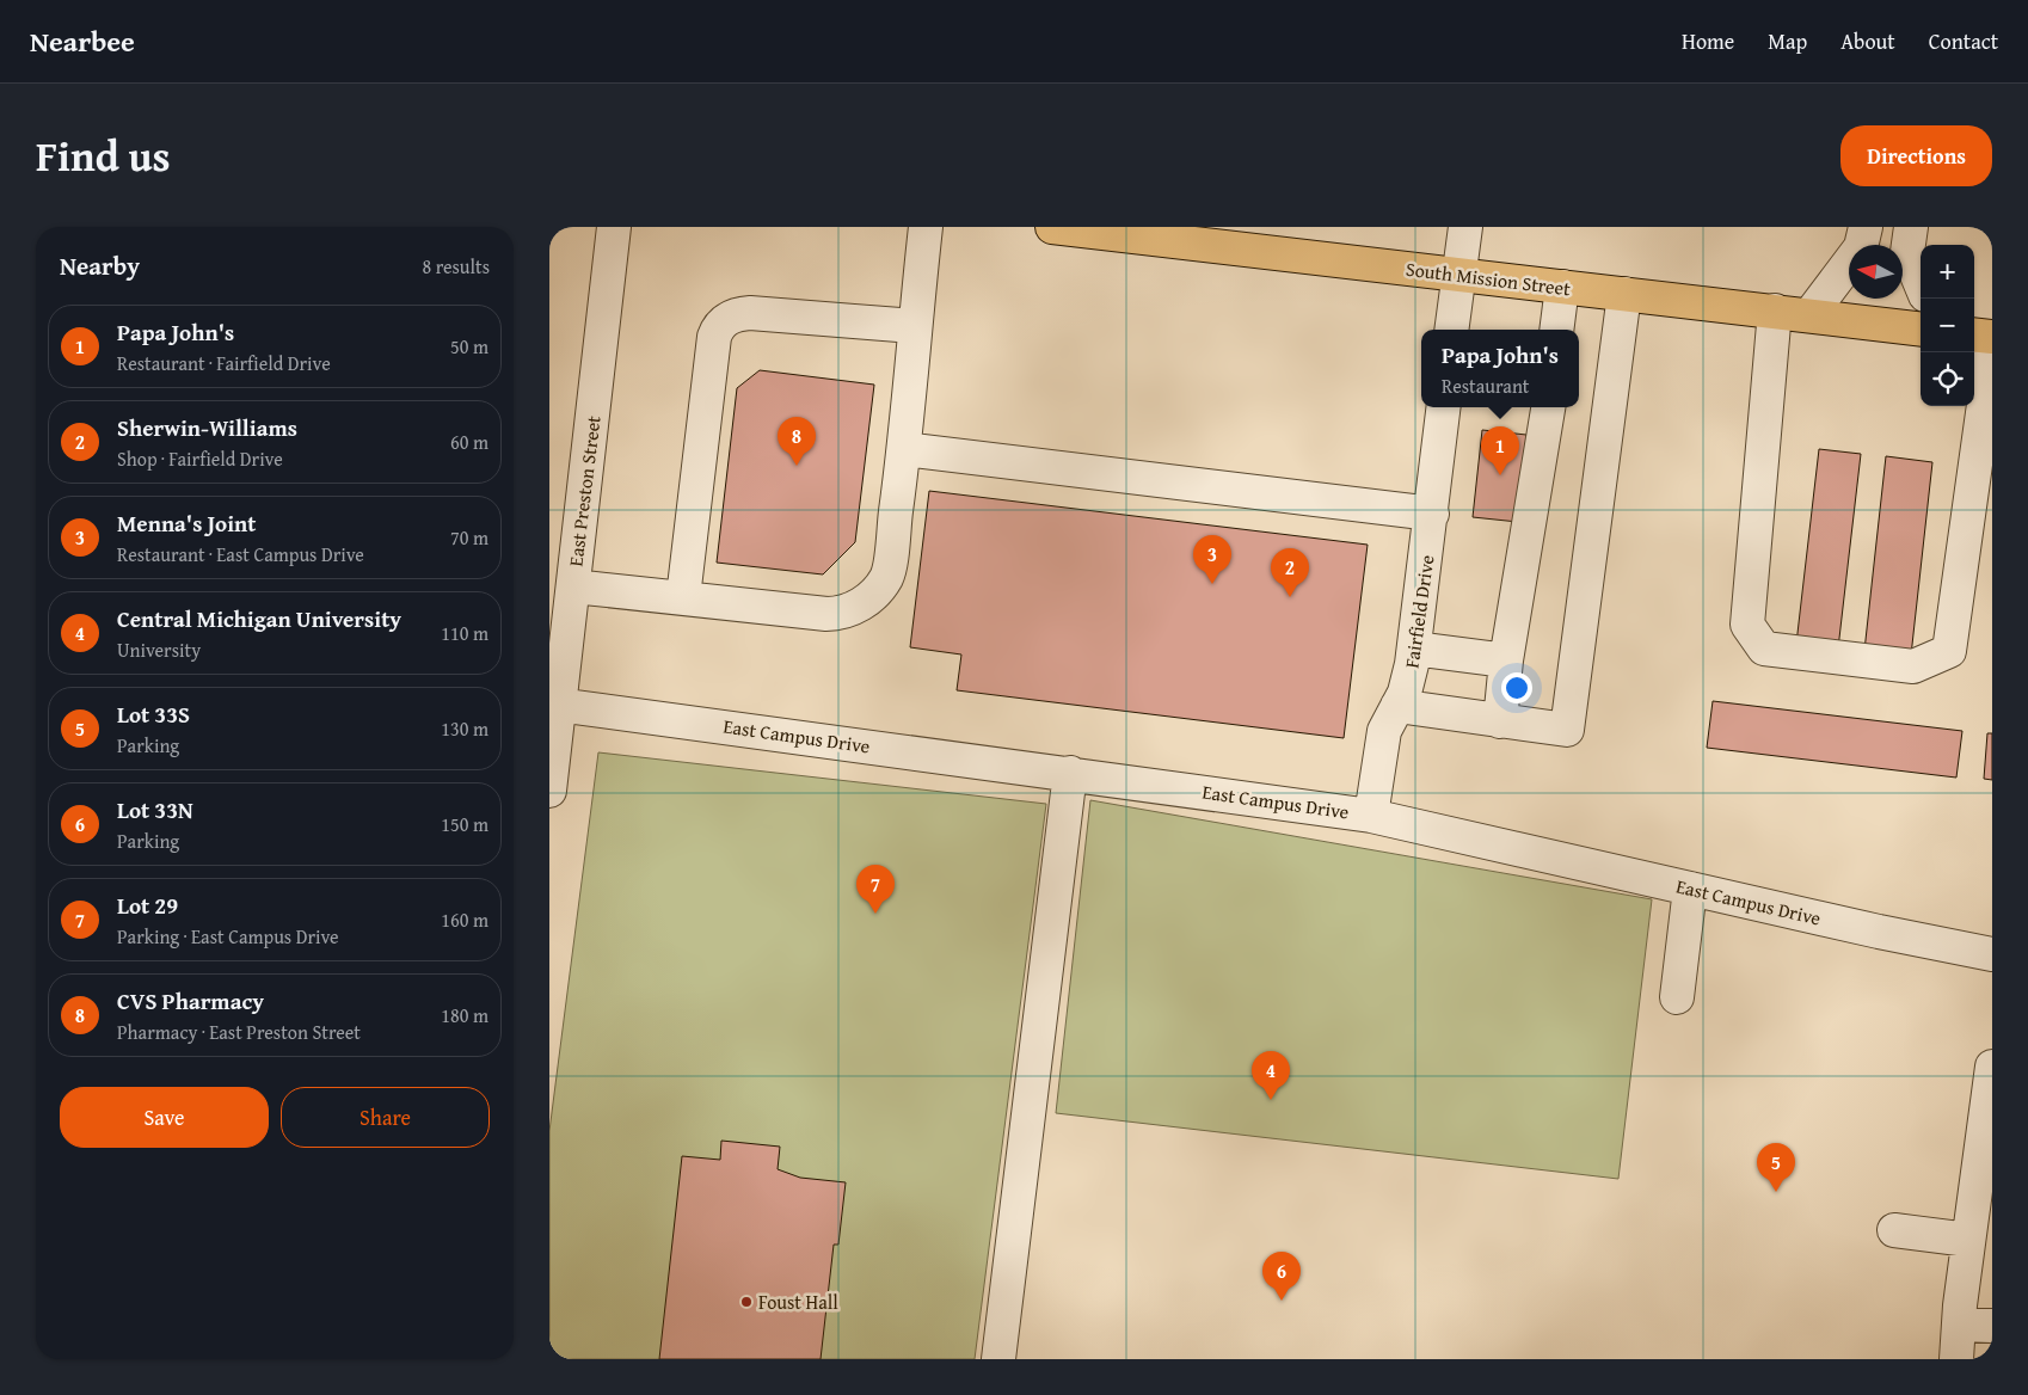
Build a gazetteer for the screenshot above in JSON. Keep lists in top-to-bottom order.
{
  "streets": {
    "main road": ["South Mission Street"],
    "street": ["East Preston Street", "Fairfield Drive", "East Campus Drive"]
  },
  "crossings": [
    ["East Preston Street", "East Campus Drive"],
    ["Fairfield Drive", "East Campus Drive"]
  ],
  "places": ["Foust Hall"],
  "north": "left",
  "page": {
    "header": "Nearbee",
    "nav": [
      "Home",
      "Map",
      "About",
      "Contact"
    ],
    "title": "Find us",
    "buttons": [
      "Directions",
      ["Save", "Share"]
    ],
    "heading": ["Nearby", "8 results"],
    "map_buttons": ["+", "−"],
    "list": [
      {
        "mark": "1",
        "name": "Papa John's",
        "note": "Restaurant · Fairfield Drive",
        "value": "50 m"
      },
      {
        "mark": "2",
        "name": "Sherwin-Williams",
        "note": "Shop · Fairfield Drive",
        "value": "60 m"
      },
      {
        "mark": "3",
        "name": "Menna's Joint",
        "note": "Restaurant · East Campus Drive",
        "value": "70 m"
      },
      {
        "mark": "4",
        "name": "Central Michigan University",
        "note": "University",
        "value": "110 m"
      },
      {
        "mark": "5",
        "name": "Lot 33S",
        "note": "Parking",
        "value": "130 m"
      },
      {
        "mark": "6",
        "name": "Lot 33N",
        "note": "Parking",
        "value": "150 m"
      },
      {
        "mark": "7",
        "name": "Lot 29",
        "note": "Parking · East Campus Drive",
        "value": "160 m"
      },
      {
        "mark": "8",
        "name": "CVS Pharmacy",
        "note": "Pharmacy · East Preston Street",
        "value": "180 m"
      }
    ],
    "popup": ["Papa John's", "Restaurant"],
    "pins": [
      "8",
      "1",
      "3",
      "2",
      "7",
      "4",
      "5",
      "6"
    ]
  }
}
